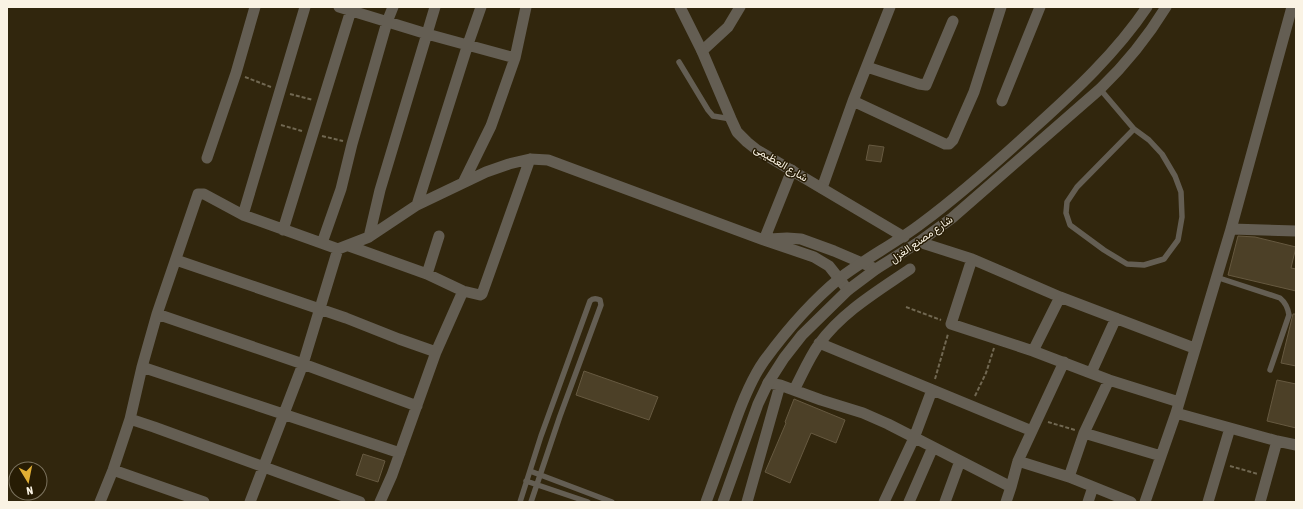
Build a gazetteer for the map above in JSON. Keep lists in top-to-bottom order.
{
  "streets": {
    "street": ["شارع العظيمى", "شارع مصنع الغزل"]
  },
  "crossings": [
    ["شارع العظيمى", "شارع مصنع الغزل"]
  ],
  "north": "bottom"
}
